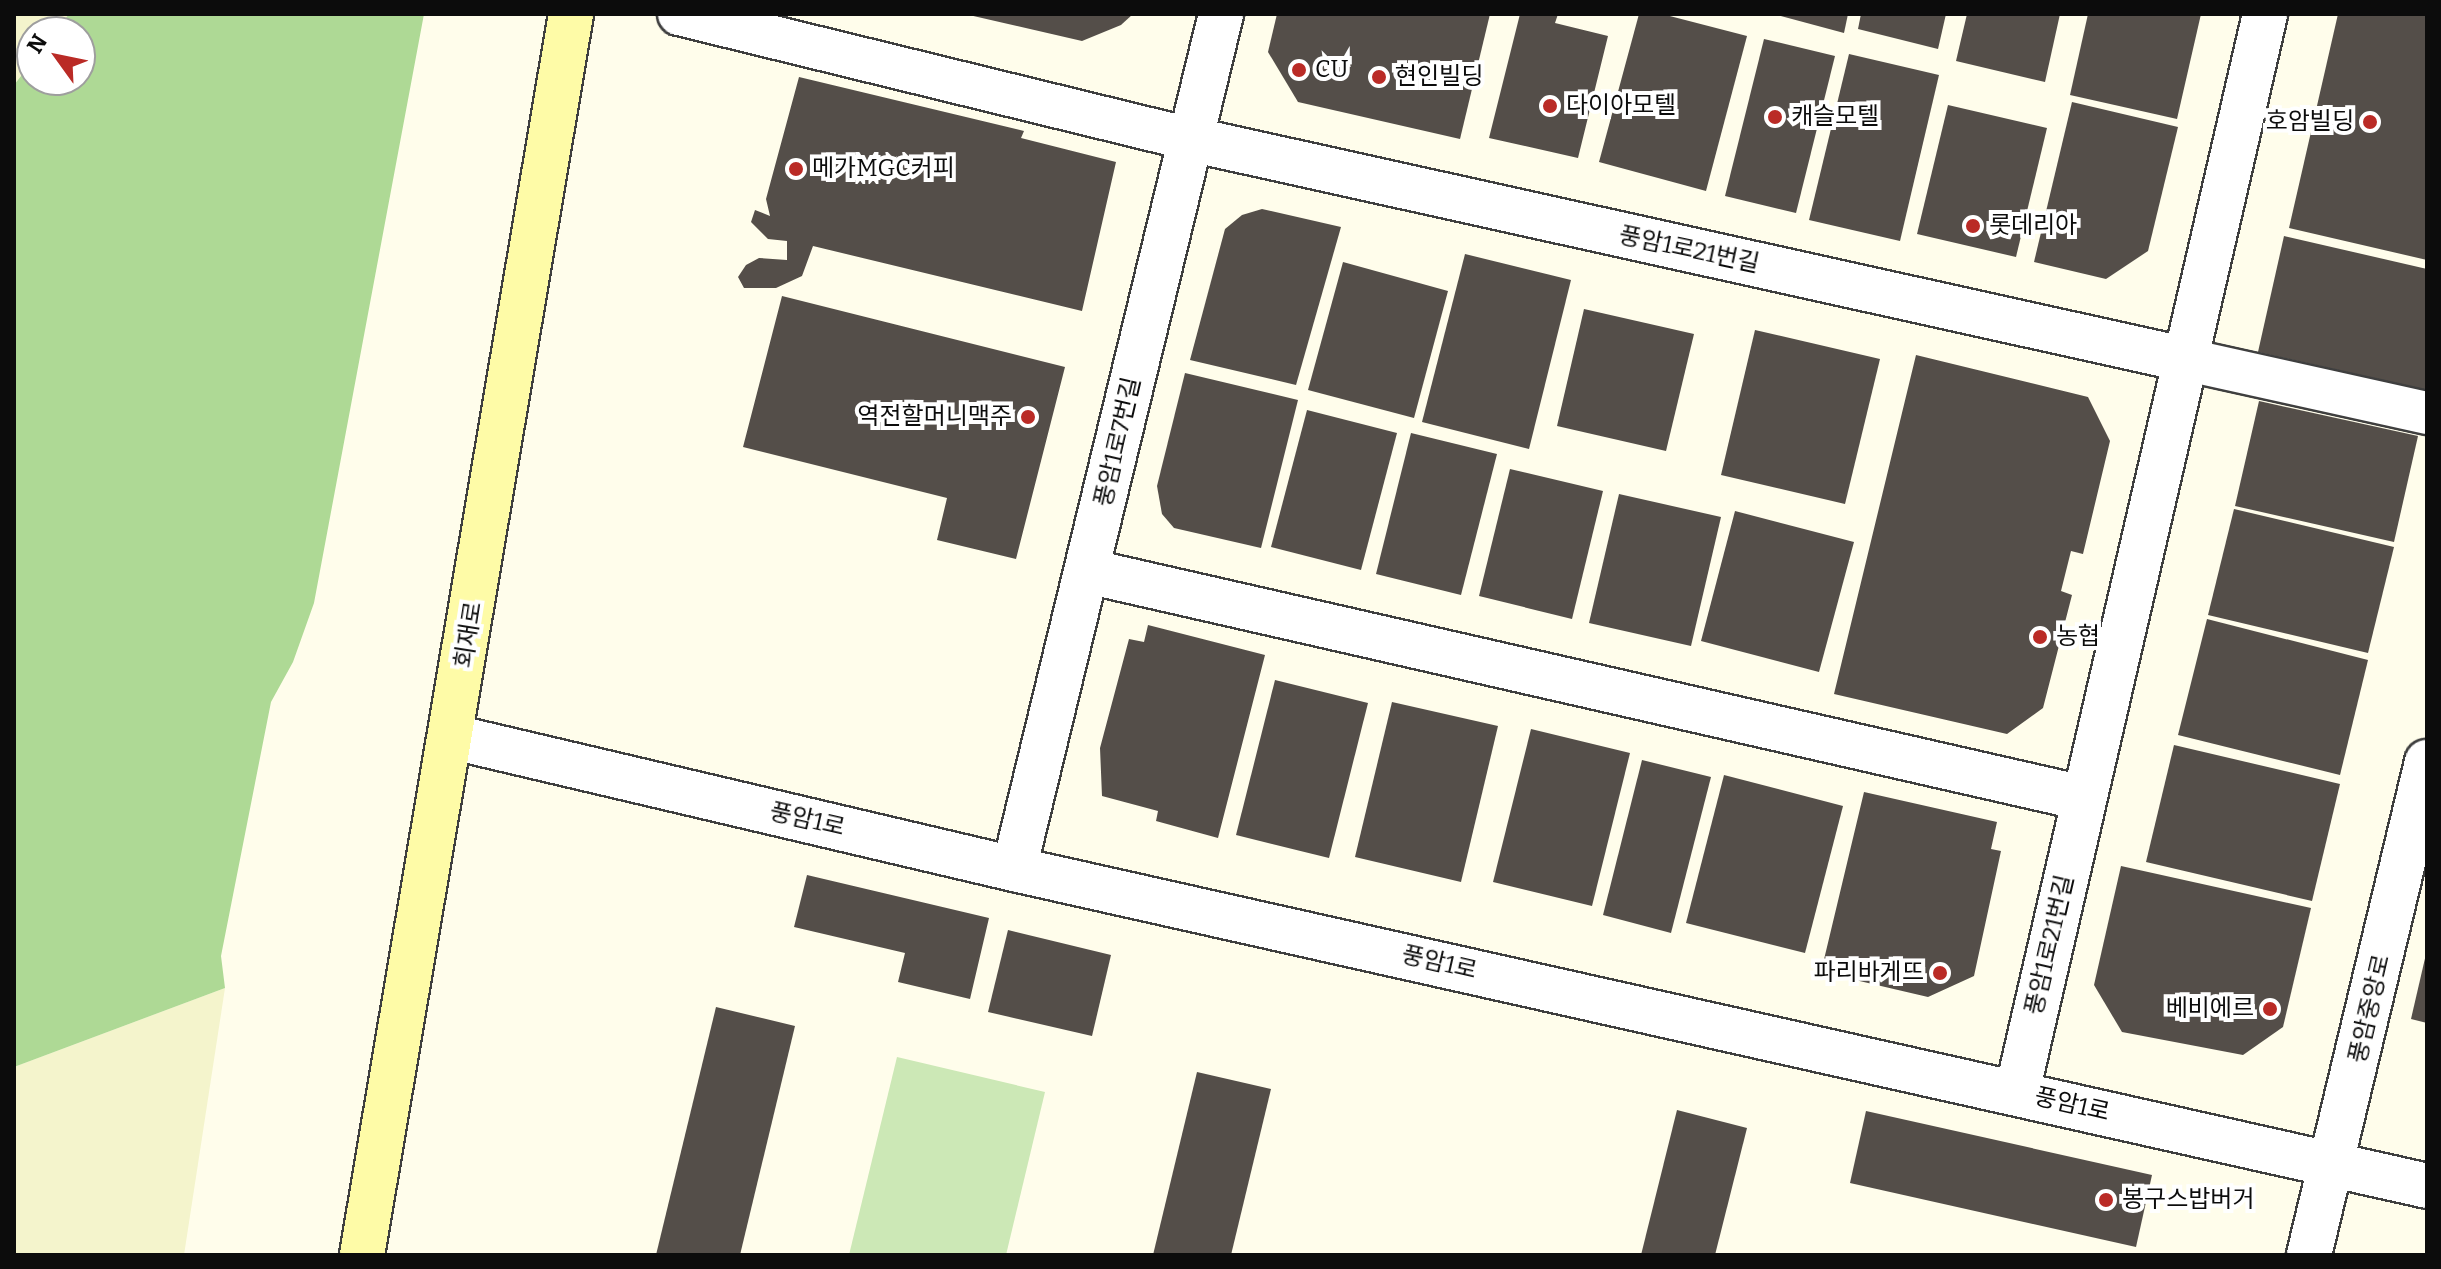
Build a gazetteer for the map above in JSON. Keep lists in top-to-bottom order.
{
  "streets": {
    "main road": ["회재로"],
    "street": [
      "풍암1로21번길",
      "풍암1로7번길",
      "풍암1로",
      "풍암중앙로"
    ]
  },
  "crossings": [
    ["풍암1로21번길", "풍암1로7번길"],
    ["풍암1로21번길", "풍암1로"],
    ["풍암1로7번길", "풍암1로"],
    ["회재로", "풍암1로"],
    ["풍암1로", "풍암중앙로"]
  ],
  "places": [
    "CU",
    "현인빌딩",
    "다이아모텔",
    "캐슬모텔",
    "호암빌딩",
    "메가MGC커피",
    "롯데리아",
    "역전할머니맥주",
    "농협",
    "파리바게뜨",
    "베비에르",
    "봉구스밥버거"
  ],
  "north": "top left"
}
